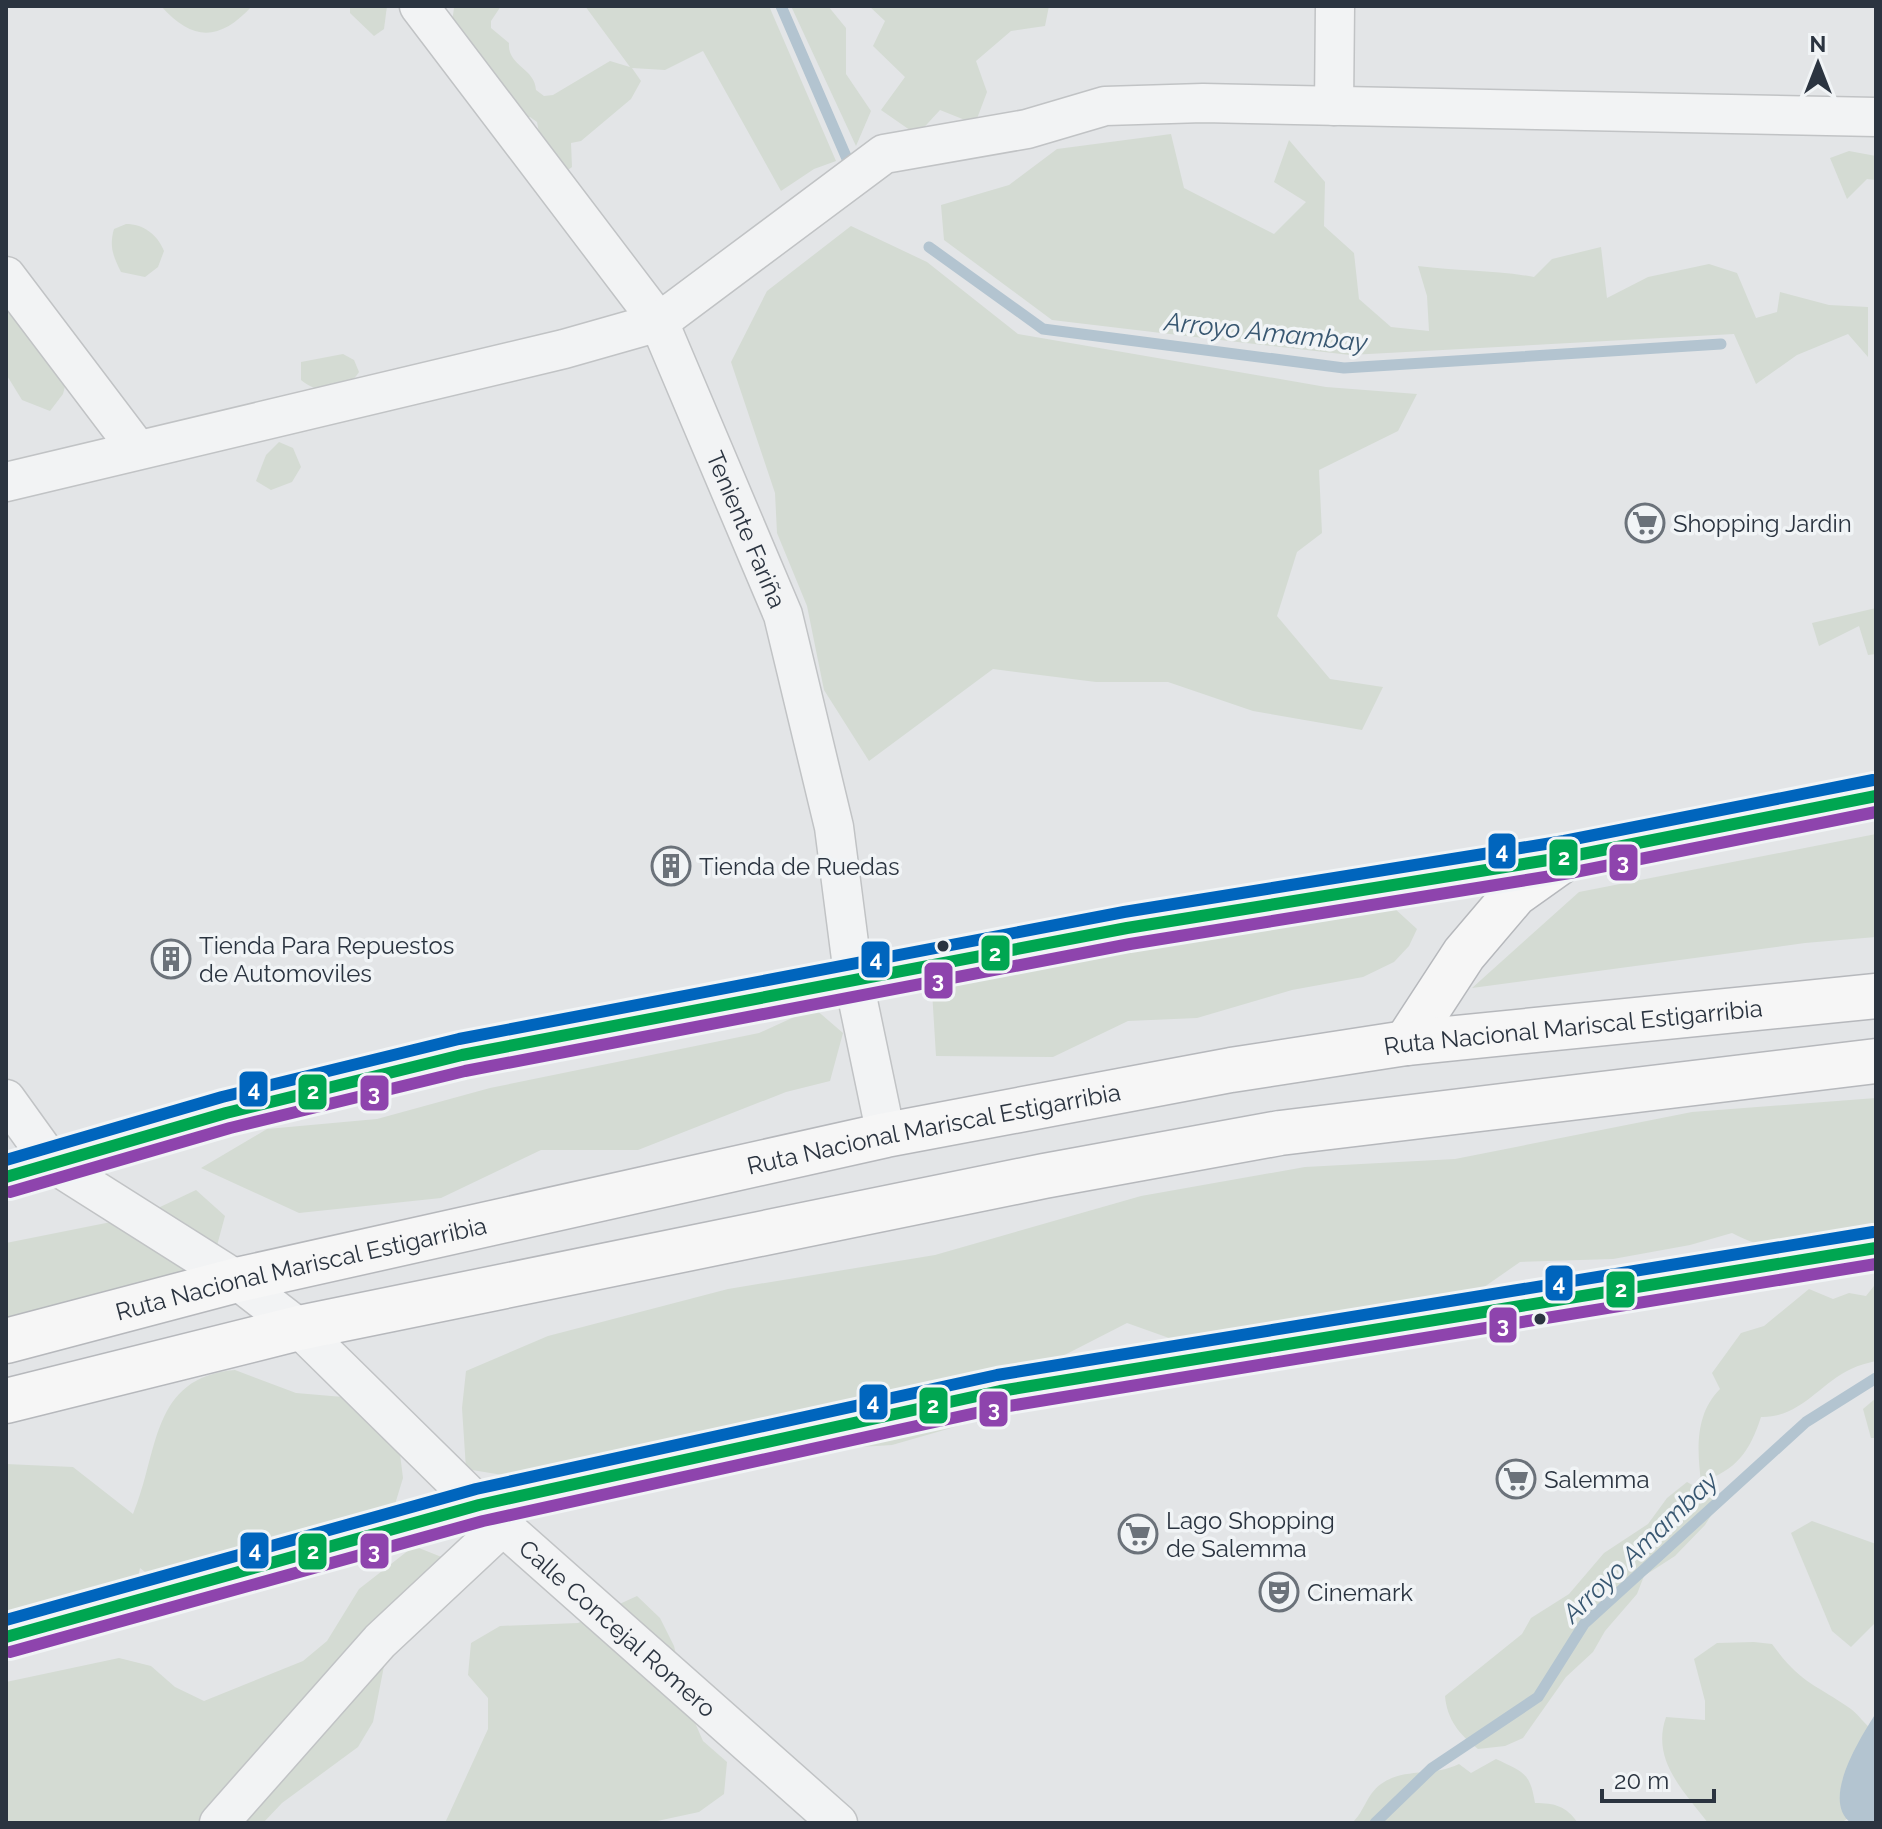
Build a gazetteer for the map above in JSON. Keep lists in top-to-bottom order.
{
  "streets": {
    "highway": ["Ruta Nacional Mariscal Estigarribia"],
    "street": ["Teniente Fariña", "Calle Concejal Romero"]
  },
  "crossings": [
    ["Teniente Fariña", "Ruta Nacional Mariscal Estigarribia"],
    ["Ruta Nacional Mariscal Estigarribia", "Calle Concejal Romero"]
  ],
  "water": ["Arroyo Amambay"],
  "places": {
    "supermarket": ["Shopping Jardin", "Salemma", "Lago Shopping de Salemma"],
    "building": ["Tienda de Ruedas", "Tienda Para Repuestos de Automoviles"],
    "theatre": ["Cinemark"]
  },
  "lines": ["transit line 4", "transit line 2", "transit line 3"],
  "scale_bar": "20 m",
  "north": "top"
}
